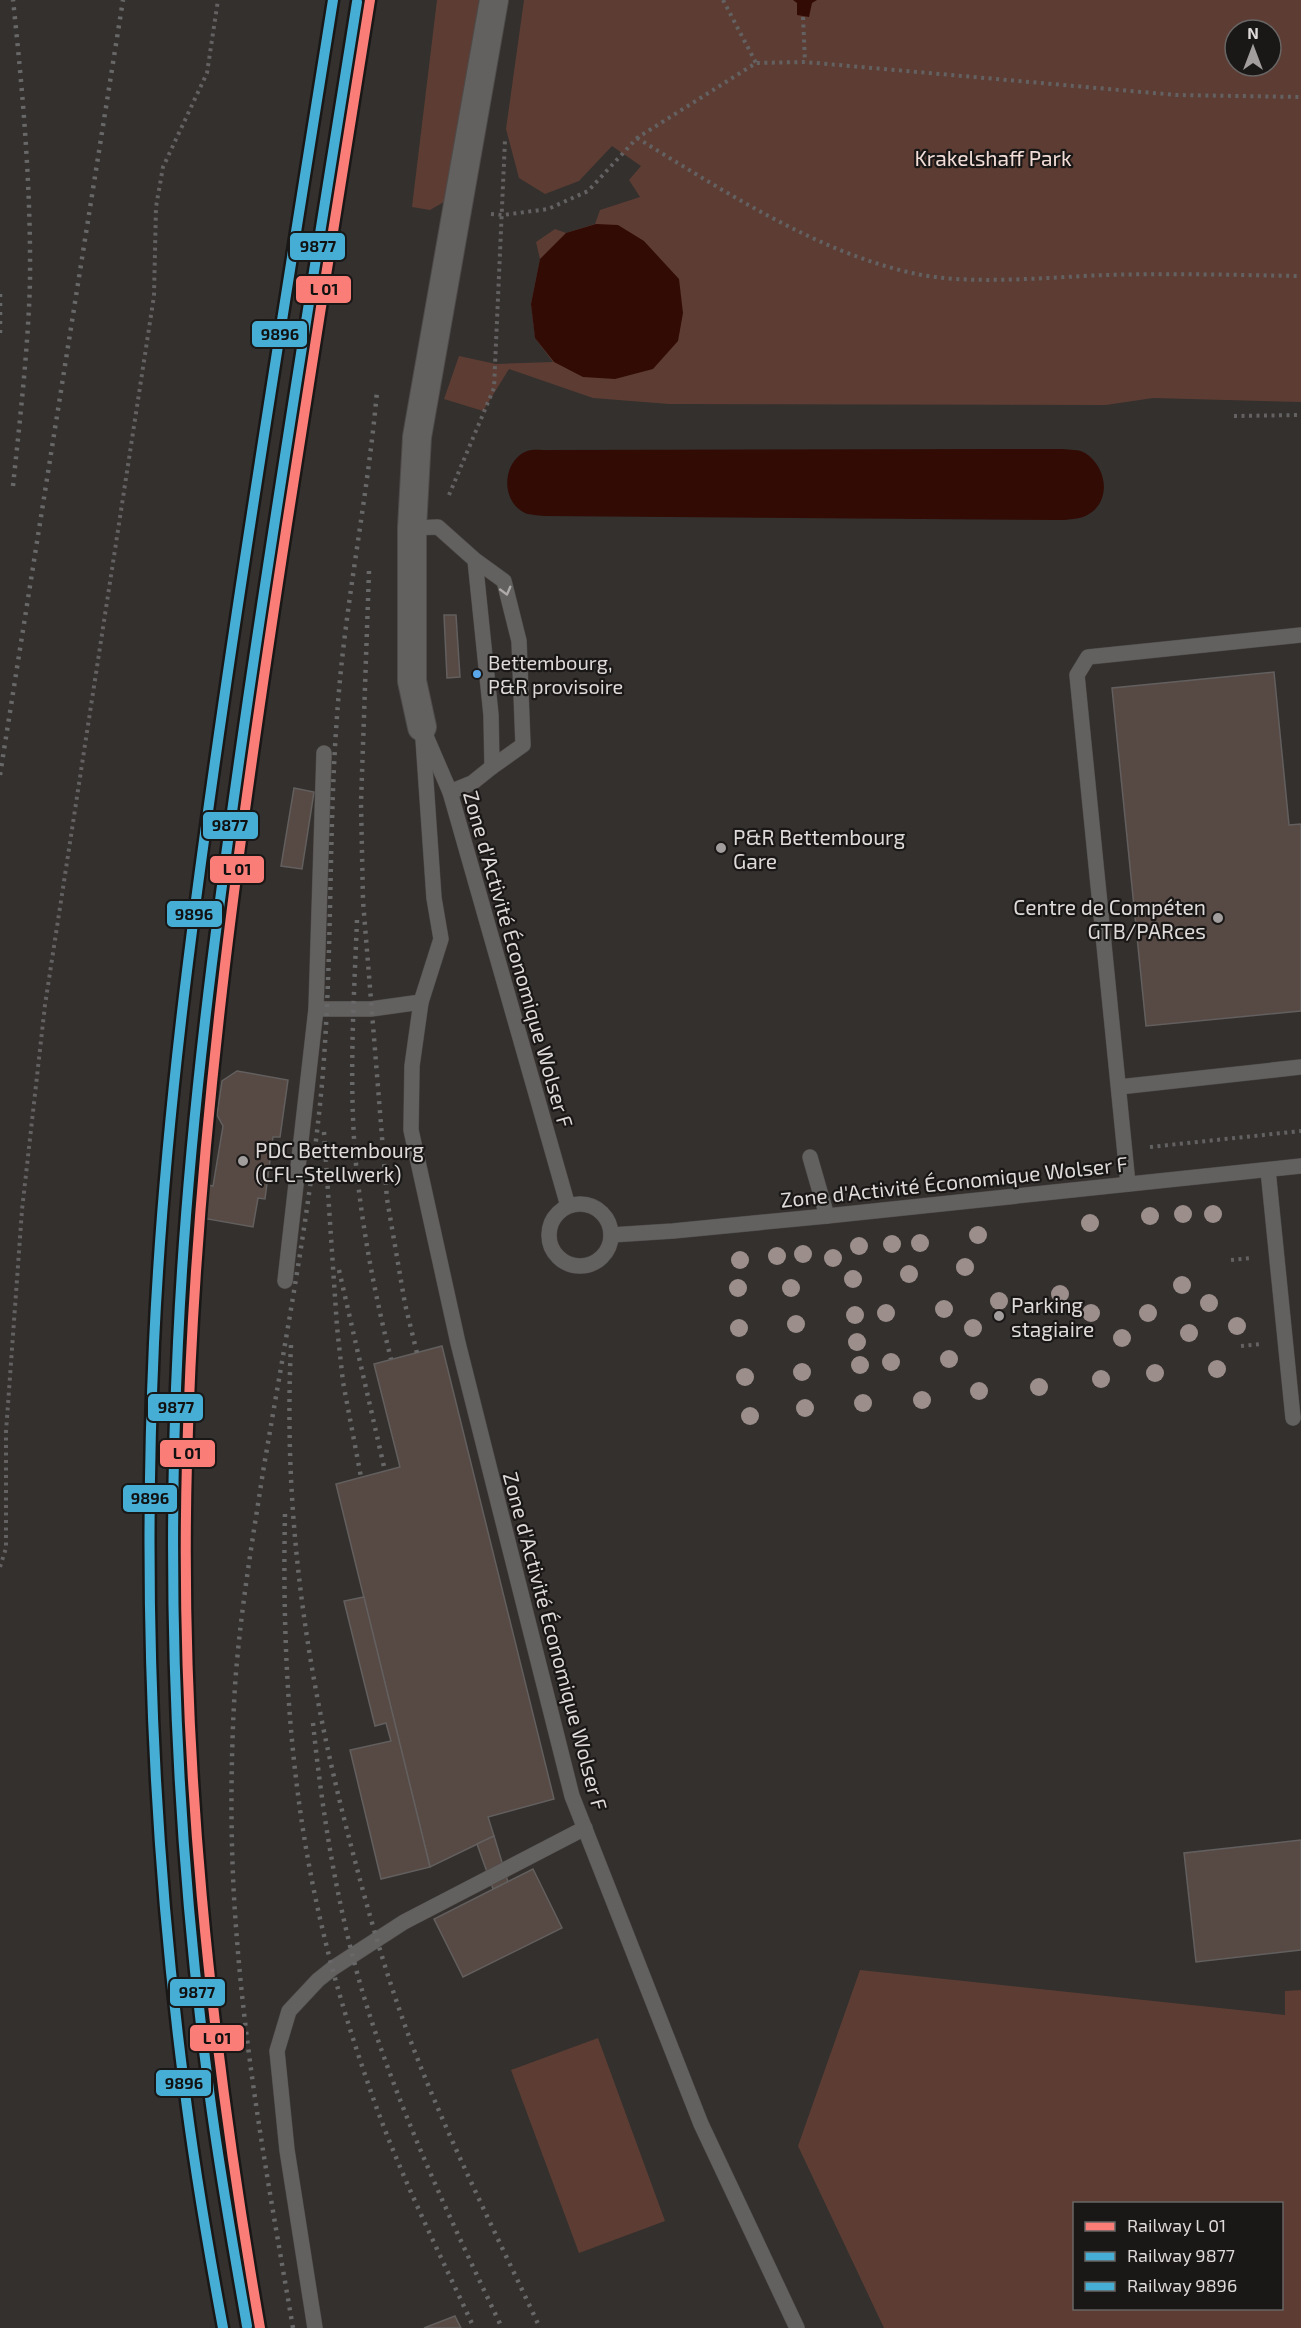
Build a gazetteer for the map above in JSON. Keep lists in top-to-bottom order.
{
  "streets": {
    "lane": ["Zone d'Activité Économique Wolser F"]
  },
  "parks": ["Krakelshaff Park"],
  "places": [
    "Bettembourg, P&R provisoire",
    "P&R Bettembourg Gare",
    "Centre de Compéten GTB/PARces",
    "PDC Bettembourg (CFL-Stellwerk)",
    "Parking stagiaire"
  ],
  "lines": ["rail line 9896", "rail line 9877"],
  "legend": ["Railway L 01", "Railway 9877", "Railway 9896"],
  "north": "top"
}
